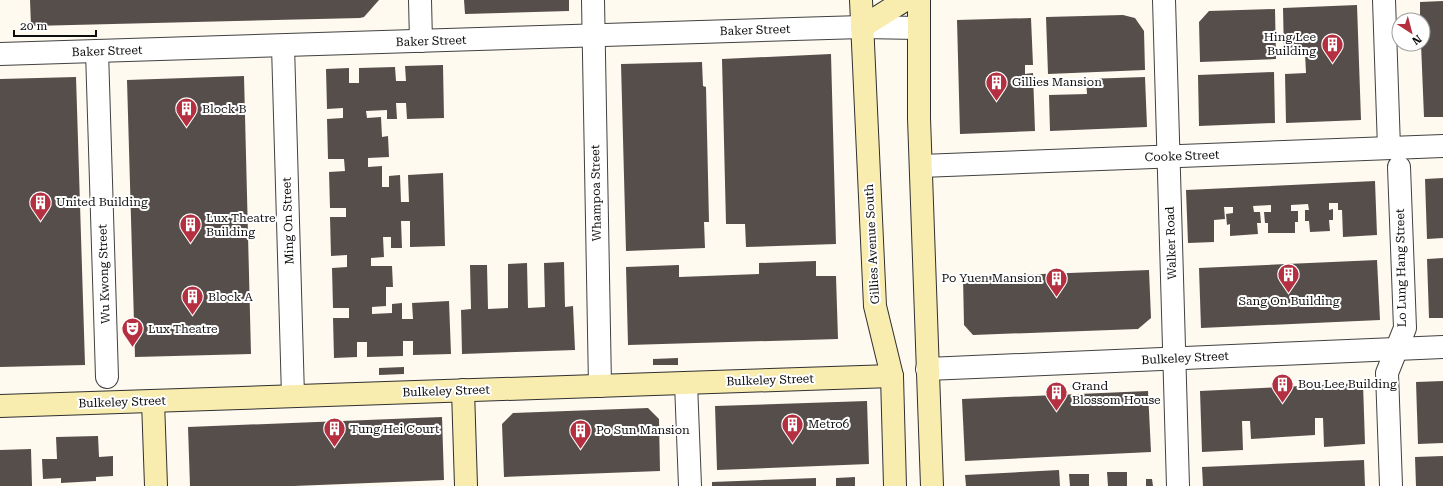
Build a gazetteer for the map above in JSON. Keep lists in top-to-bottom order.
{
  "streets": {
    "street": [
      "Baker Street",
      "Cooke Street",
      "Whampoa Street",
      "Ming On Street",
      "Walker Road",
      "Gillies Avenue South",
      "Lo Lung Hang Street",
      "Wu Kwong Street",
      "Bulkeley Street"
    ]
  },
  "crossings": [
    ["Baker Street", "Whampoa Street"],
    ["Baker Street", "Ming On Street"],
    ["Baker Street", "Gillies Avenue South"],
    ["Baker Street", "Wu Kwong Street"],
    ["Cooke Street", "Walker Road"],
    ["Whampoa Street", "Bulkeley Street"],
    ["Ming On Street", "Bulkeley Street"],
    ["Walker Road", "Bulkeley Street"],
    ["Gillies Avenue South", "Bulkeley Street"],
    ["Lo Lung Hang Street", "Bulkeley Street"]
  ],
  "places": {
    "building": [
      "Hing Lee Building",
      "Gillies Mansion",
      "Block B",
      "United Building",
      "Lux Theatre Building",
      "Sang On Building",
      "Po Yuen Mansion",
      "Block A",
      "Bou Lee Building",
      "Grand Blossom House",
      "Metro6",
      "Tung Hei Court",
      "Po Sun Mansion"
    ],
    "theatre": ["Lux Theatre"]
  },
  "scale_bar": "20 m",
  "north": "bottom right"
}
